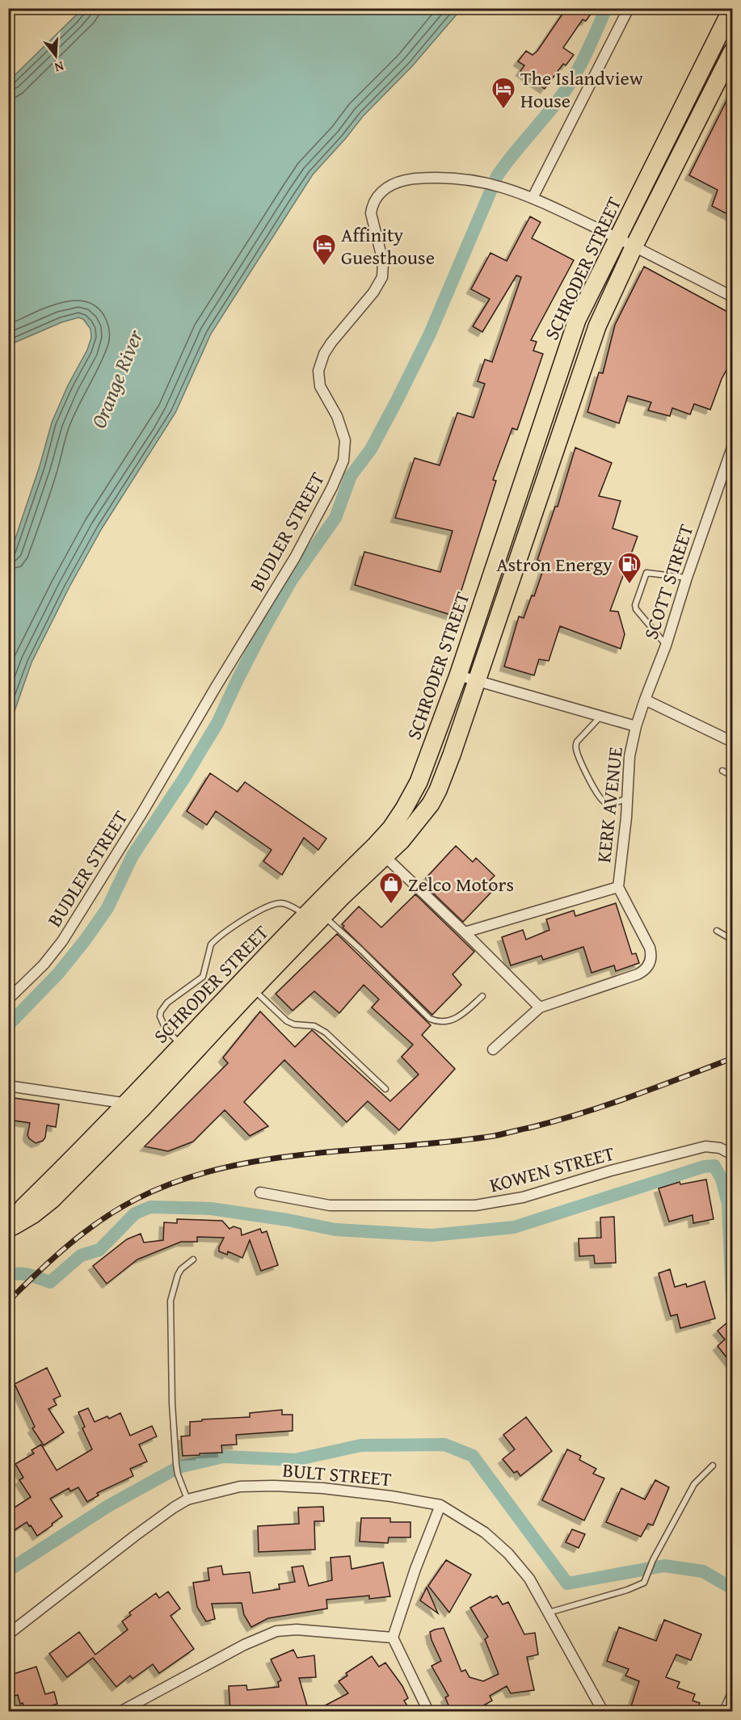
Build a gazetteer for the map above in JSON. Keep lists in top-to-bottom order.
{
  "streets": {
    "highway": ["SCHRODER STREET"],
    "street": [
      "BUDLER STREET",
      "SCOTT STREET",
      "KERK AVENUE",
      "KOWEN STREET",
      "BULT STREET"
    ]
  },
  "crossings": [
    ["SCHRODER STREET", "BUDLER STREET"],
    ["SCOTT STREET", "KERK AVENUE"]
  ],
  "water": ["Orange River"],
  "places": {
    "hotel": ["The Islandview House", "Affinity Guesthouse"],
    "fuel station": ["Astron Energy"],
    "shop": ["Zelco Motors"]
  },
  "north": "bottom"
}
